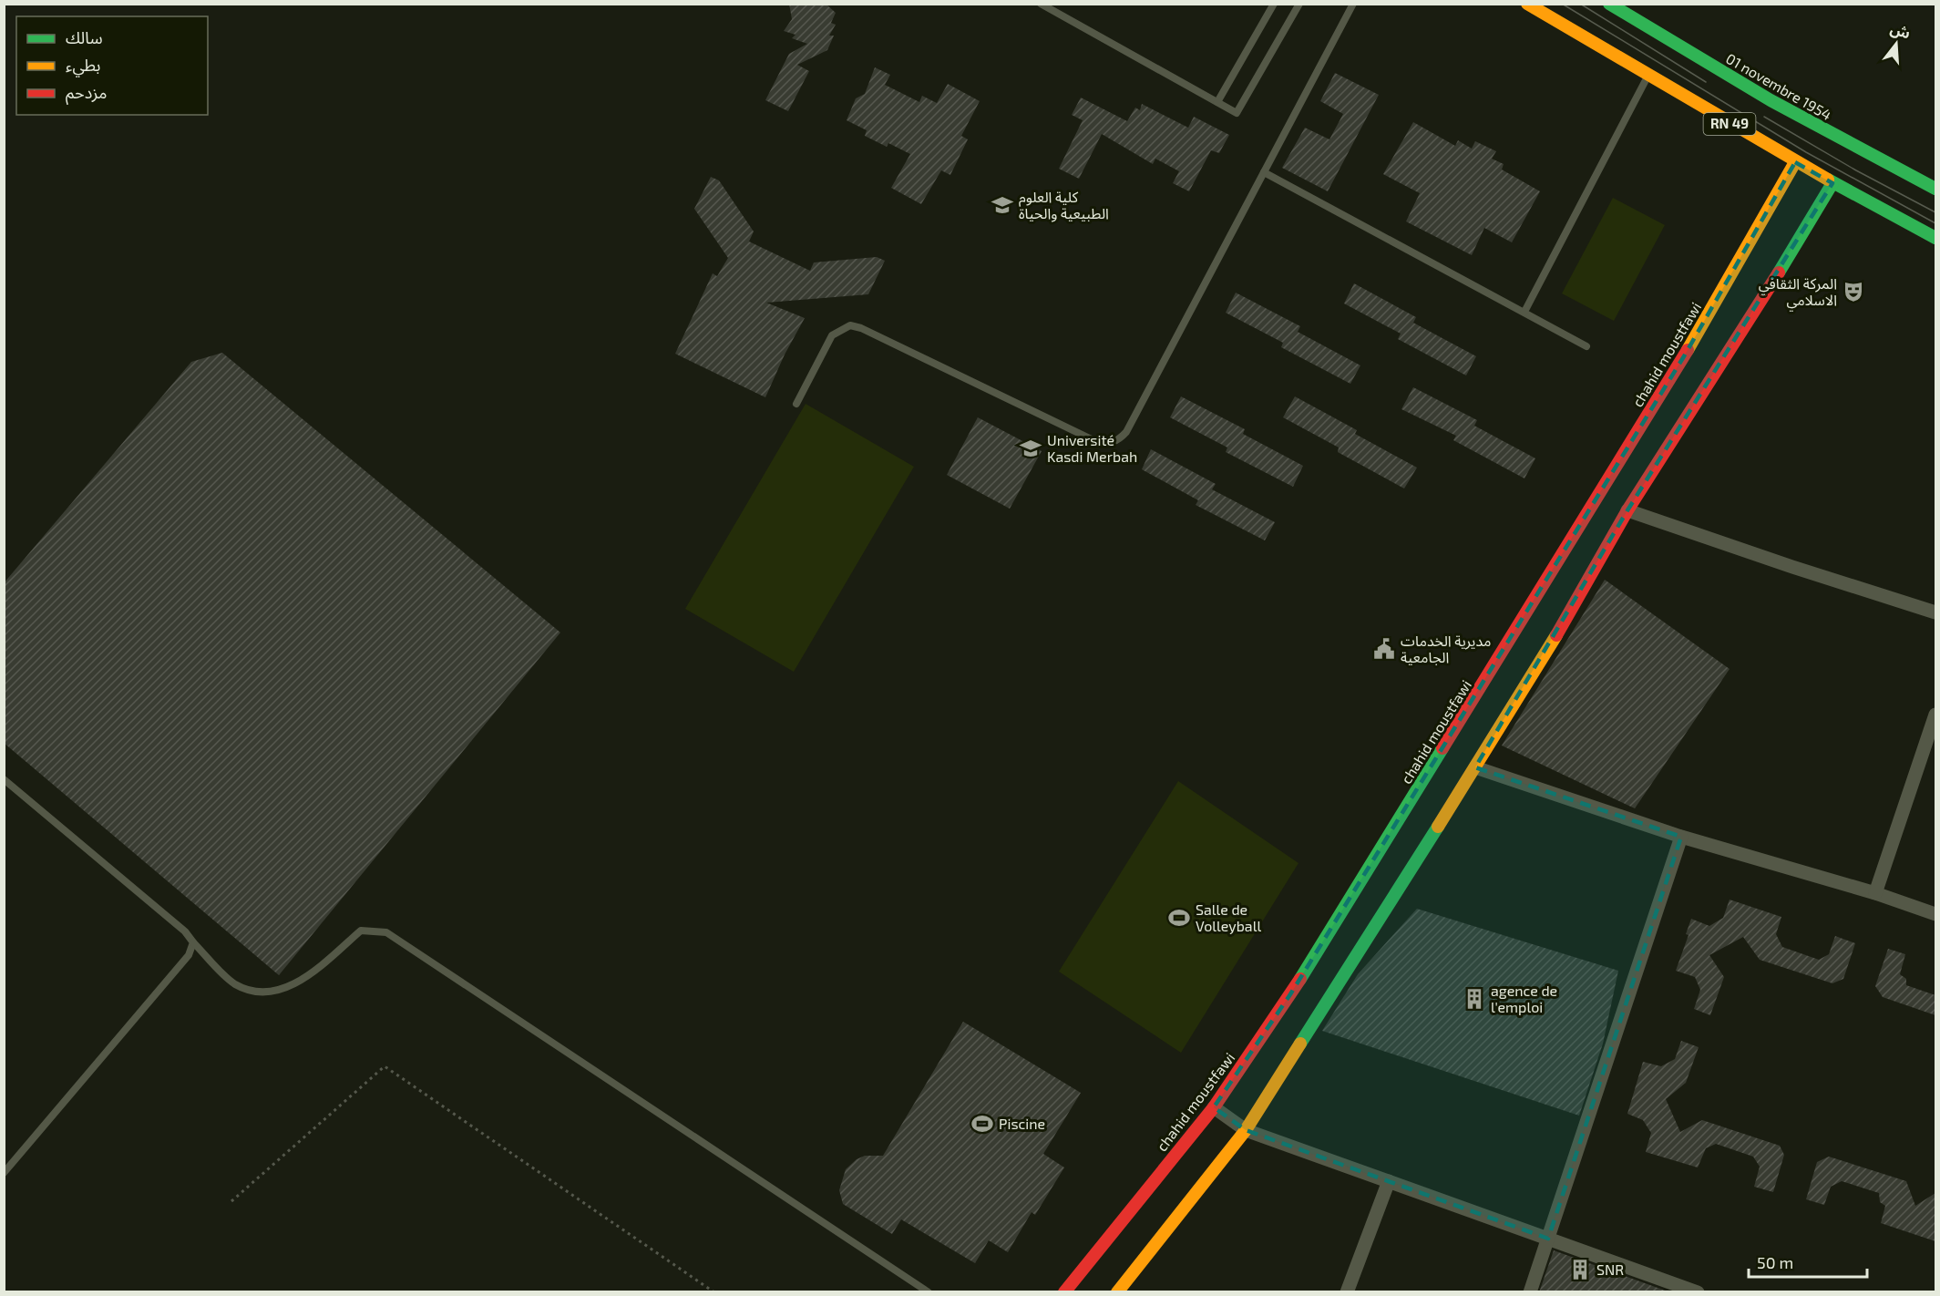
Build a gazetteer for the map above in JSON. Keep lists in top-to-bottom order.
{
  "streets": {
    "main road": ["01 novembre 1954", "RN 49", "chahid moustfawi"]
  },
  "crossings": [
    ["RN 49", "chahid moustfawi"]
  ],
  "places": {
    "school or university": ["كلية العلوم الطبيعية والحياة", "Université Kasdi Merbah"],
    "theatre": ["المركة الثقافي الاسلامي"],
    "public building": ["مديرية الخدمات الجامعية"],
    "sports": ["Salle de Volleyball", "Piscine"],
    "building": ["agence de l'emploi", "SNR"]
  },
  "legend": ["سالك", "بطيء", "مزدحم"],
  "scale_bar": "50 m",
  "north": "top"
}
